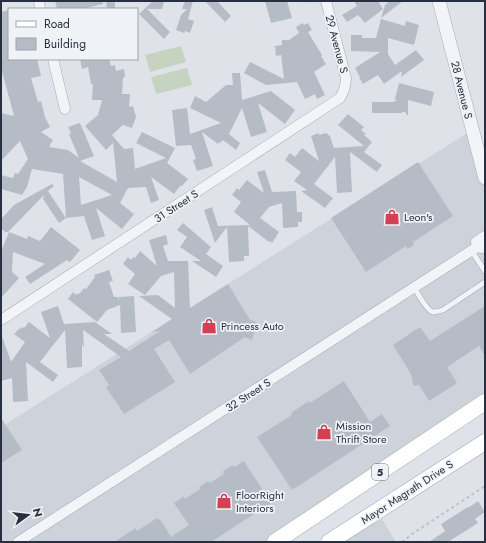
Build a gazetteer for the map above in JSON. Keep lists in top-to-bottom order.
{
  "streets": {
    "main road": ["5", "Mayor Magrath Drive S"],
    "street": [
      "29 Avenue S",
      "28 Avenue S",
      "31 Street S",
      "32 Street S"
    ]
  },
  "crossings": [
    ["29 Avenue S", "31 Street S"]
  ],
  "places": {
    "shop": [
      "Leon's",
      "Princess Auto",
      "Mission Thrift Store",
      "FloorRight Interiors"
    ]
  },
  "legend": ["Road", "Building"],
  "north": "right"
}
